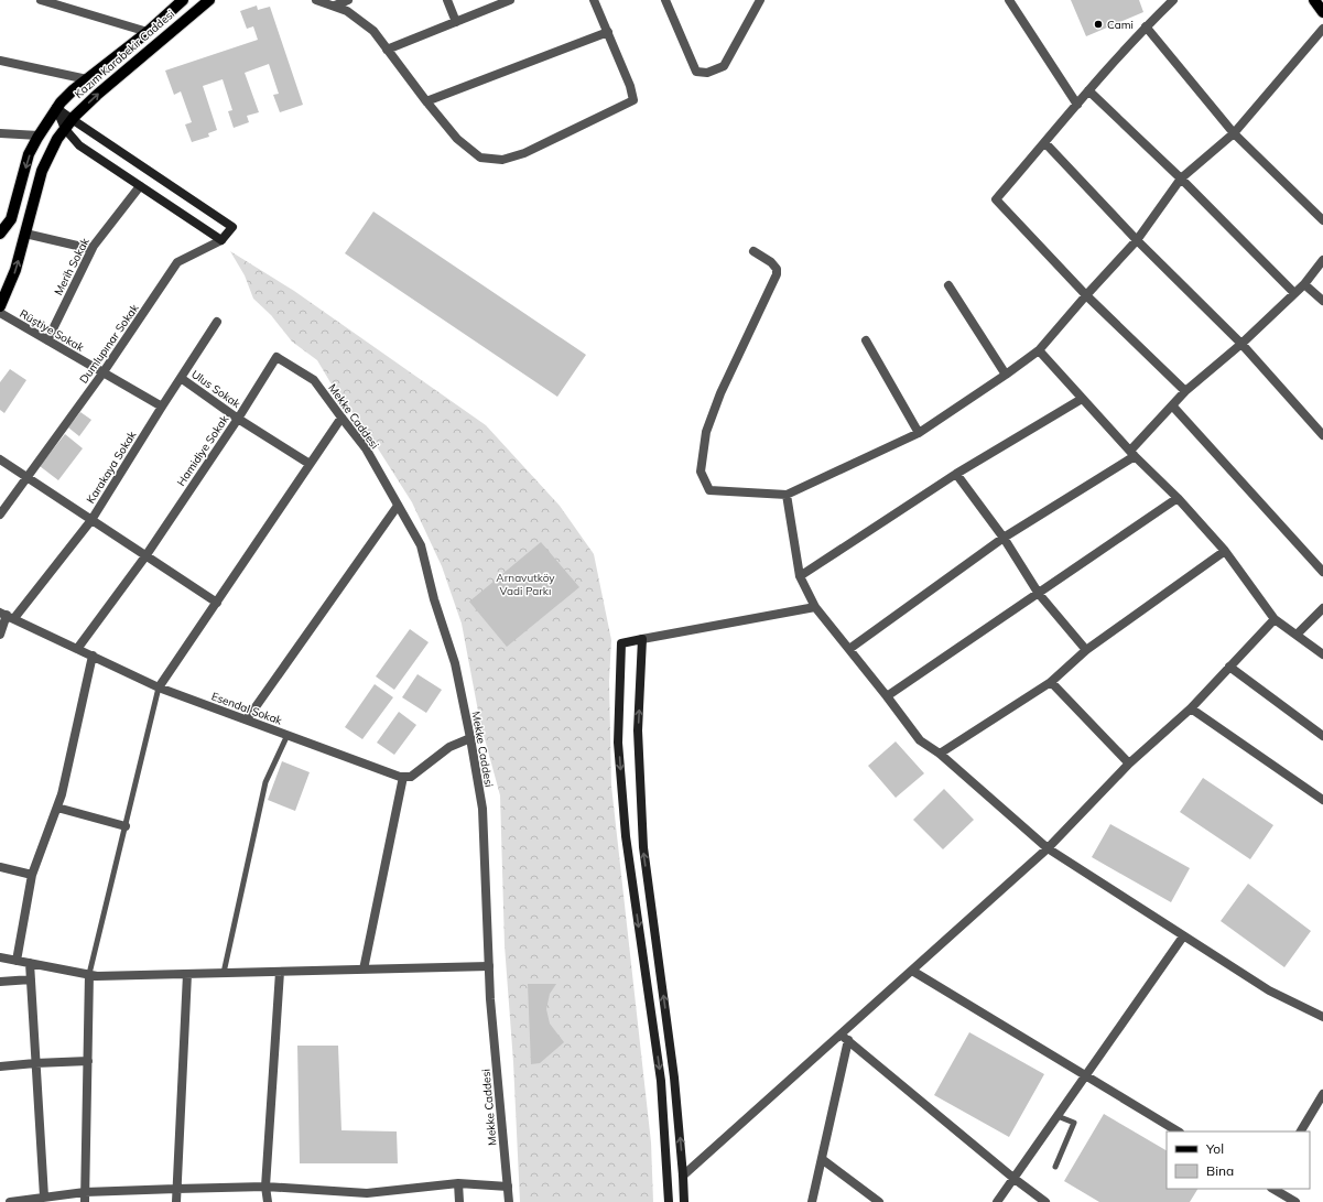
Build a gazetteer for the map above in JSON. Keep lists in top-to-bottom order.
{
  "streets": {
    "main road": ["Kazım Karabekir Caddesi"],
    "street": [
      "Merih Sokak",
      "Rüştiye Sokak",
      "Dumlupınar Sokak",
      "Ulus Sokak",
      "Mekke Caddesi",
      "Hamidiye Sokak",
      "Karakaya Sokak",
      "Esendal Sokak"
    ]
  },
  "crossings": [
    ["Merih Sokak", "Rüştiye Sokak"],
    ["Rüştiye Sokak", "Dumlupınar Sokak"],
    ["Rüştiye Sokak", "Karakaya Sokak"],
    ["Ulus Sokak", "Hamidiye Sokak"],
    ["Ulus Sokak", "Karakaya Sokak"],
    ["Mekke Caddesi", "Hamidiye Sokak"],
    ["Hamidiye Sokak", "Esendal Sokak"],
    ["Karakaya Sokak", "Esendal Sokak"]
  ],
  "parks": ["Arnavutköy Vadi Parkı"],
  "places": ["Cami"],
  "legend": ["Yol", "Bina"]
}
